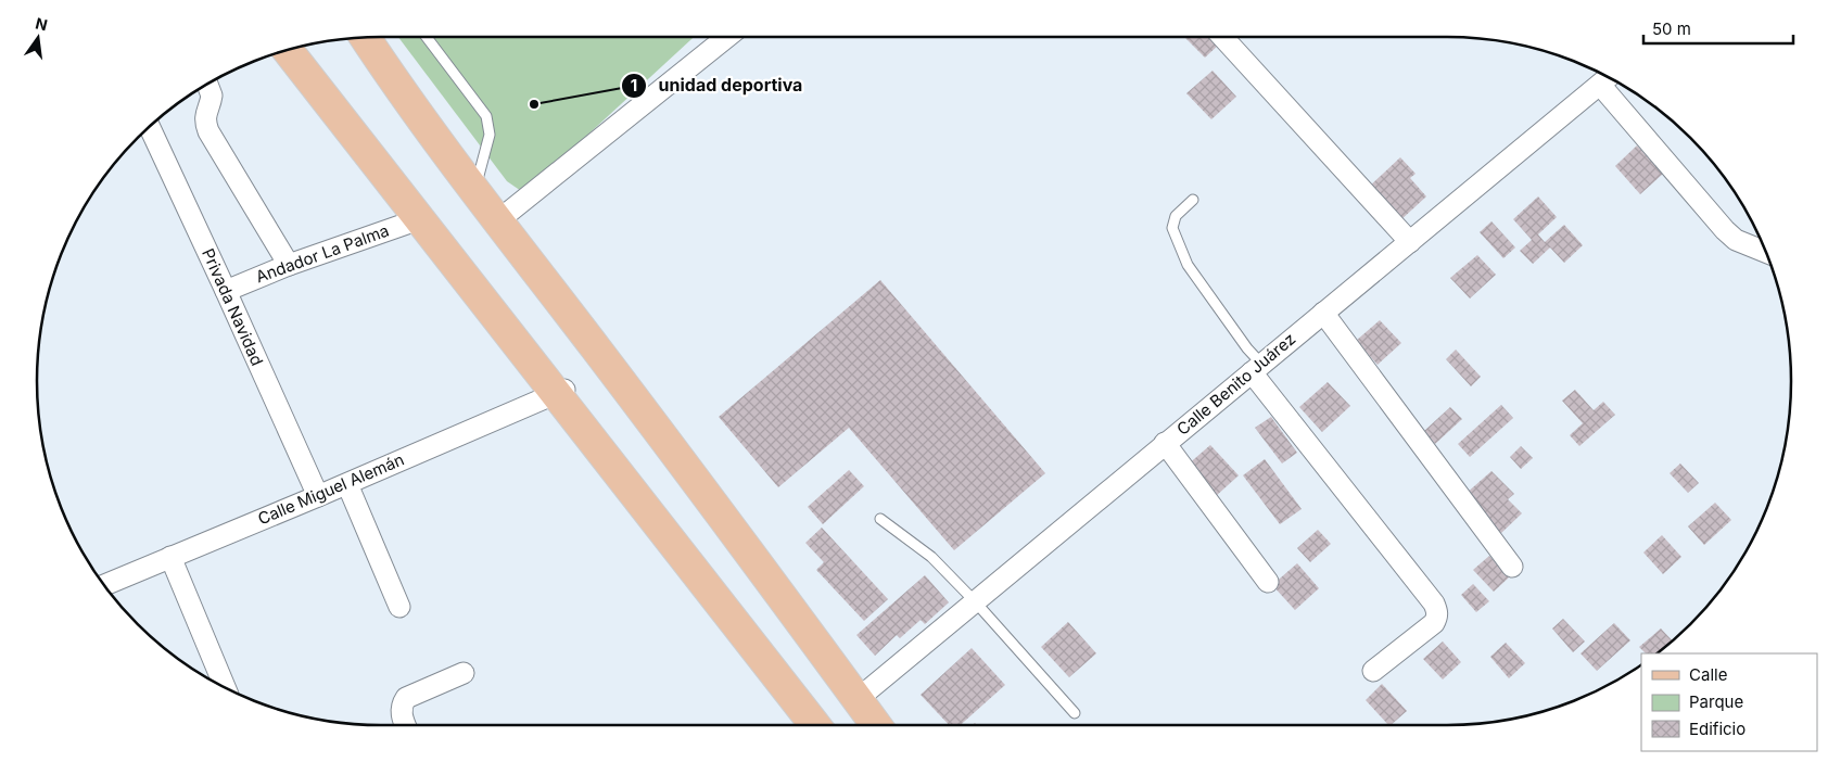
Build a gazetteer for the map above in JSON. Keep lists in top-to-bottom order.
{
  "streets": {
    "street": [
      "Andador La Palma",
      "Privada Navidad",
      "Calle Benito Juárez",
      "Calle Miguel Alemán"
    ]
  },
  "crossings": [
    ["Andador La Palma", "Privada Navidad"],
    ["Privada Navidad", "Calle Miguel Alemán"]
  ],
  "places": ["unidad deportiva"],
  "legend": ["Calle", "Parque", "Edificio"],
  "scale_bar": "50 m",
  "north": "top"
}
